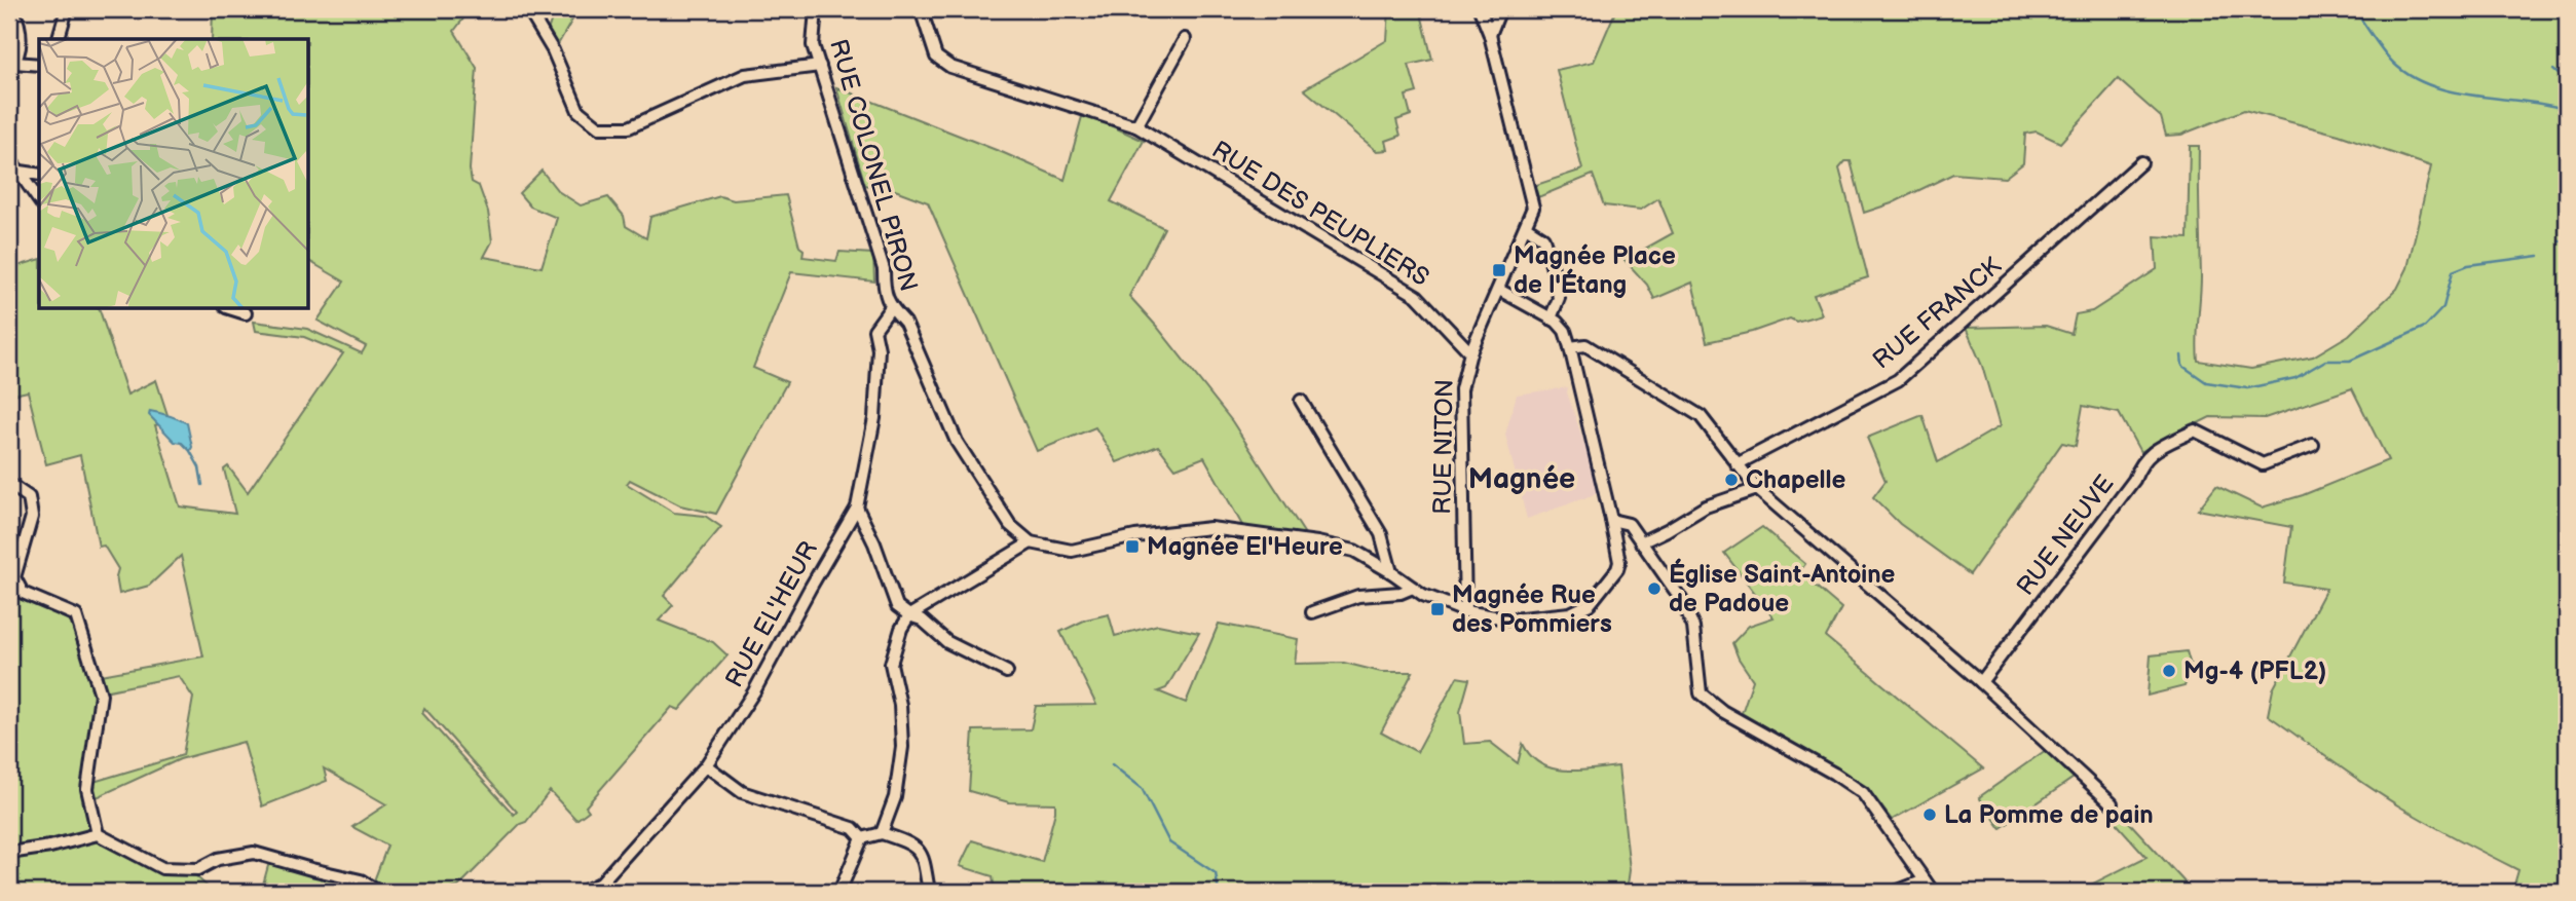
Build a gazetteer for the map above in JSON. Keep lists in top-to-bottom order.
{
  "streets": {
    "street": [
      "RUE COLONEL PIRON",
      "RUE DES PEUPLIERS",
      "RUE FRANCK",
      "RUE NITON",
      "RUE NEUVE",
      "RUE EL'HEUR"
    ]
  },
  "crossings": [
    ["RUE COLONEL PIRON", "RUE EL'HEUR"],
    ["RUE DES PEUPLIERS", "RUE NITON"]
  ],
  "districts": ["Magnée"],
  "places": {
    "transit": ["Magnée Place de l'Étang", "Magnée El'Heure", "Magnée Rue des Pommiers"],
    "other": [
      "Chapelle",
      "Église Saint-Antoine de Padoue",
      "Mg-4 (PFL2)",
      "La Pomme de pain"
    ]
  }
}
